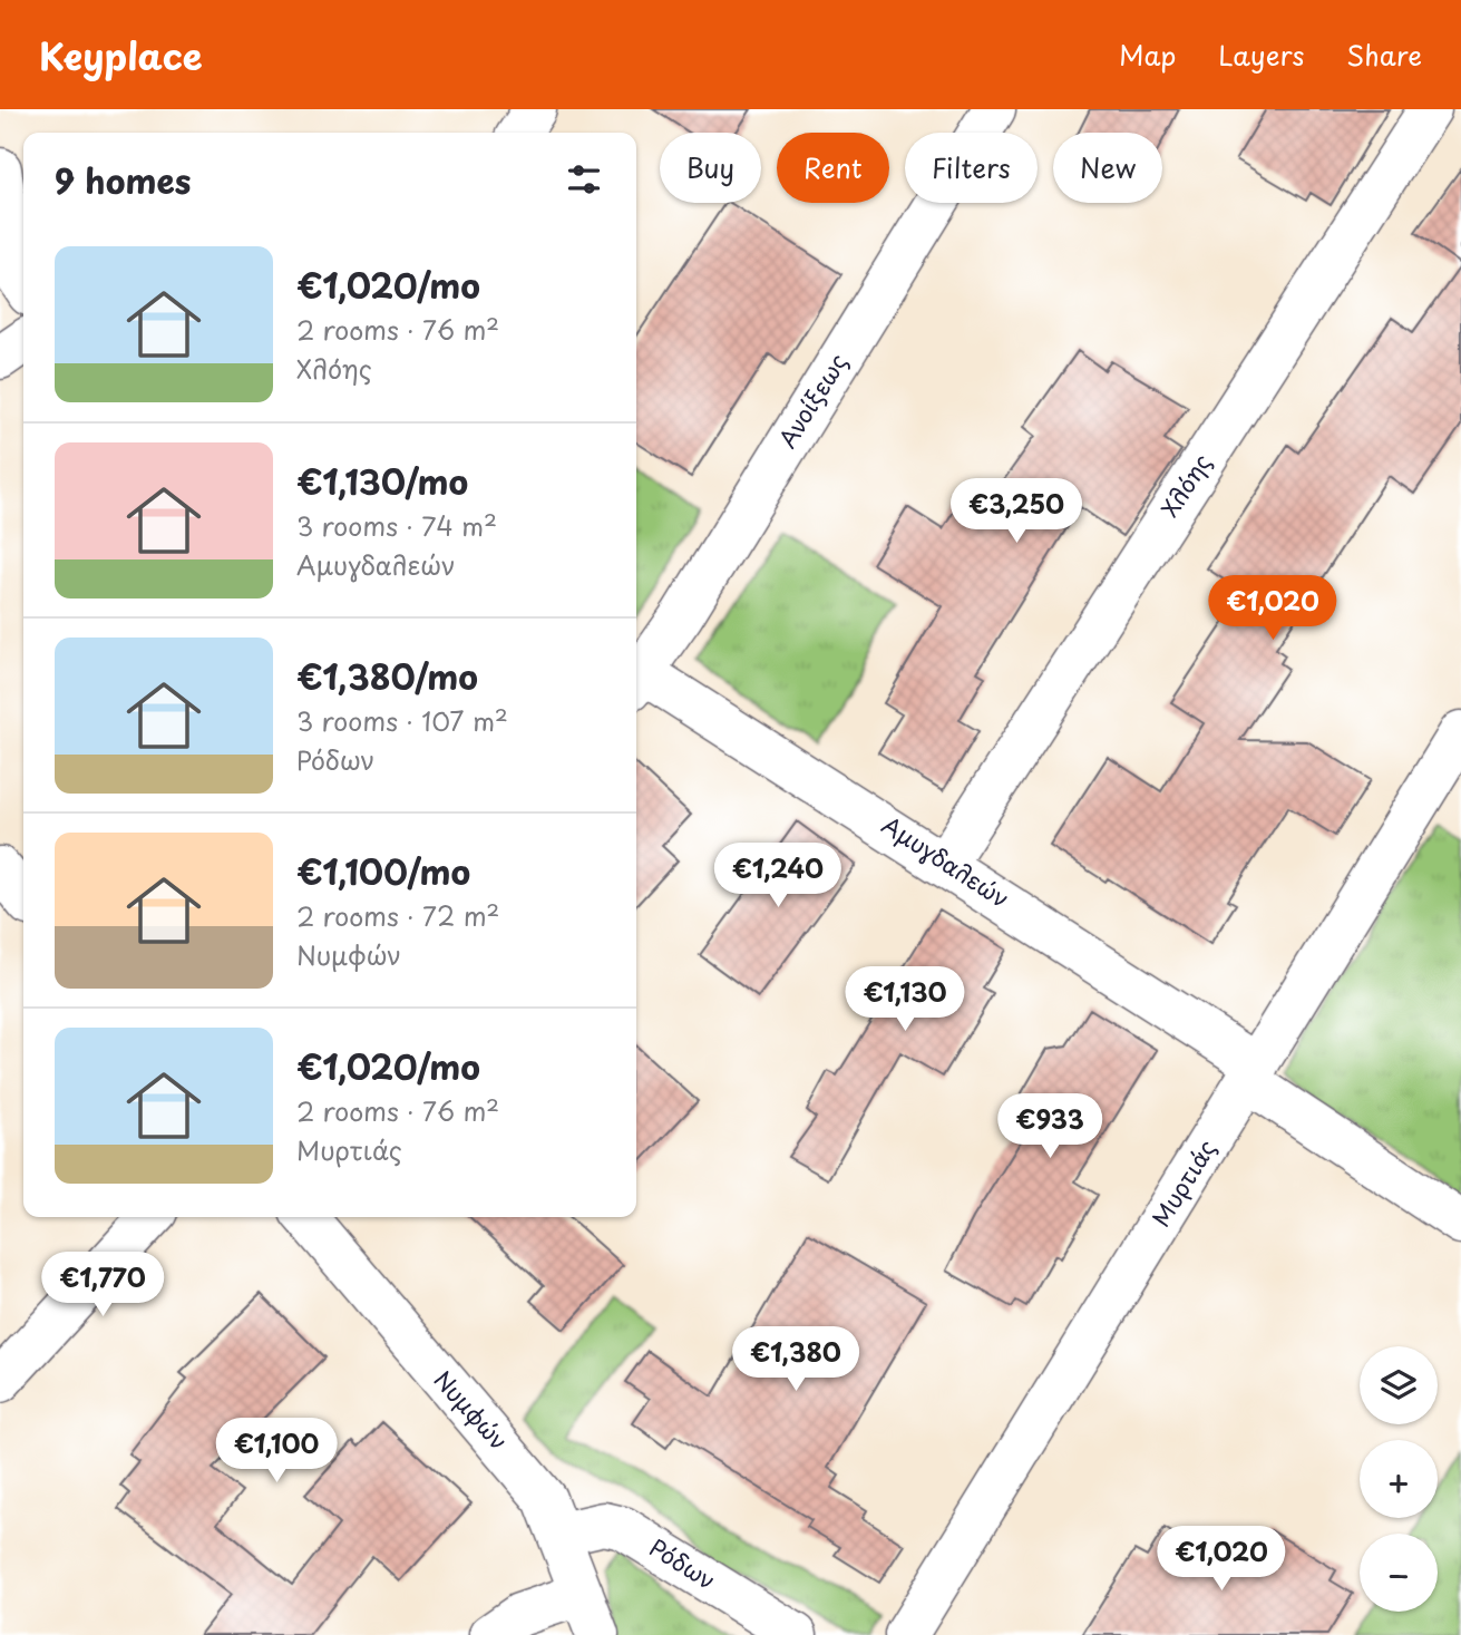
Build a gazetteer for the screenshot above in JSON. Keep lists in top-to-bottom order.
{
  "streets": {
    "street": [
      "Ανοίξεως",
      "Χλόης",
      "Αμυγδαλεών",
      "Μυρτιάς",
      "Νυμφών",
      "Ρόδων"
    ]
  },
  "crossings": [
    ["Χλόης", "Αμυγδαλεών"],
    ["Αμυγδαλεών", "Μυρτιάς"],
    ["Νυμφών", "Ρόδων"]
  ],
  "page": {
    "header": "Keyplace",
    "nav": ["Map", "Layers", "Share"],
    "chip": [
      "Buy",
      "Rent",
      "Filters",
      "New"
    ],
    "heading": "9 homes",
    "list": [
      {
        "name": "€1,020/mo",
        "note": "2 rooms · 76 m² · Χλόης"
      },
      {
        "name": "€1,130/mo",
        "note": "3 rooms · 74 m² · Αμυγδαλεών"
      },
      {
        "name": "€1,380/mo",
        "note": "3 rooms · 107 m² · Ρόδων"
      },
      {
        "name": "€1,100/mo",
        "note": "2 rooms · 72 m² · Νυμφών"
      },
      {
        "name": "€1,020/mo",
        "note": "2 rooms · 76 m² · Μυρτιάς"
      }
    ],
    "price": [
      "€3,250",
      "€1,020",
      "€1,240",
      "€1,130",
      "€933",
      "€1,770",
      "€1,380",
      "€1,100",
      "€1,020"
    ],
    "map_buttons": ["+", "−"]
  }
}
